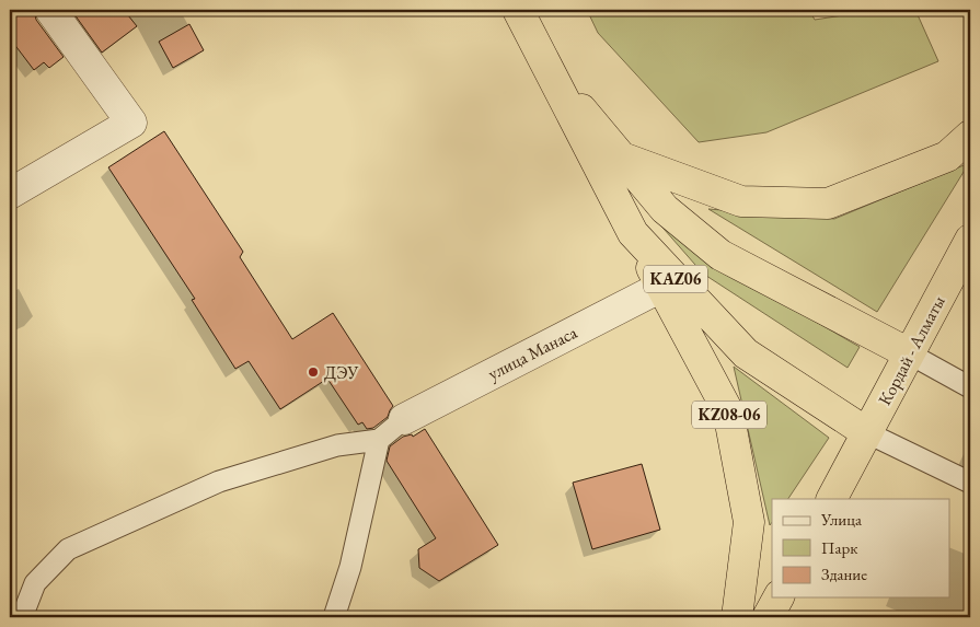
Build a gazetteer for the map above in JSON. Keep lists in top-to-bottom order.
{
  "streets": {
    "highway": ["KAZ06", "Кордай - Алматы", "KZ08-06"],
    "street": ["улица Манаса"]
  },
  "crossings": [
    ["KAZ06", "Кордай - Алматы"],
    ["KAZ06", "KZ08-06"],
    ["улица Манаса", "KZ08-06"]
  ],
  "places": ["ДЭУ"],
  "legend": ["Улица", "Парк", "Здание"]
}
